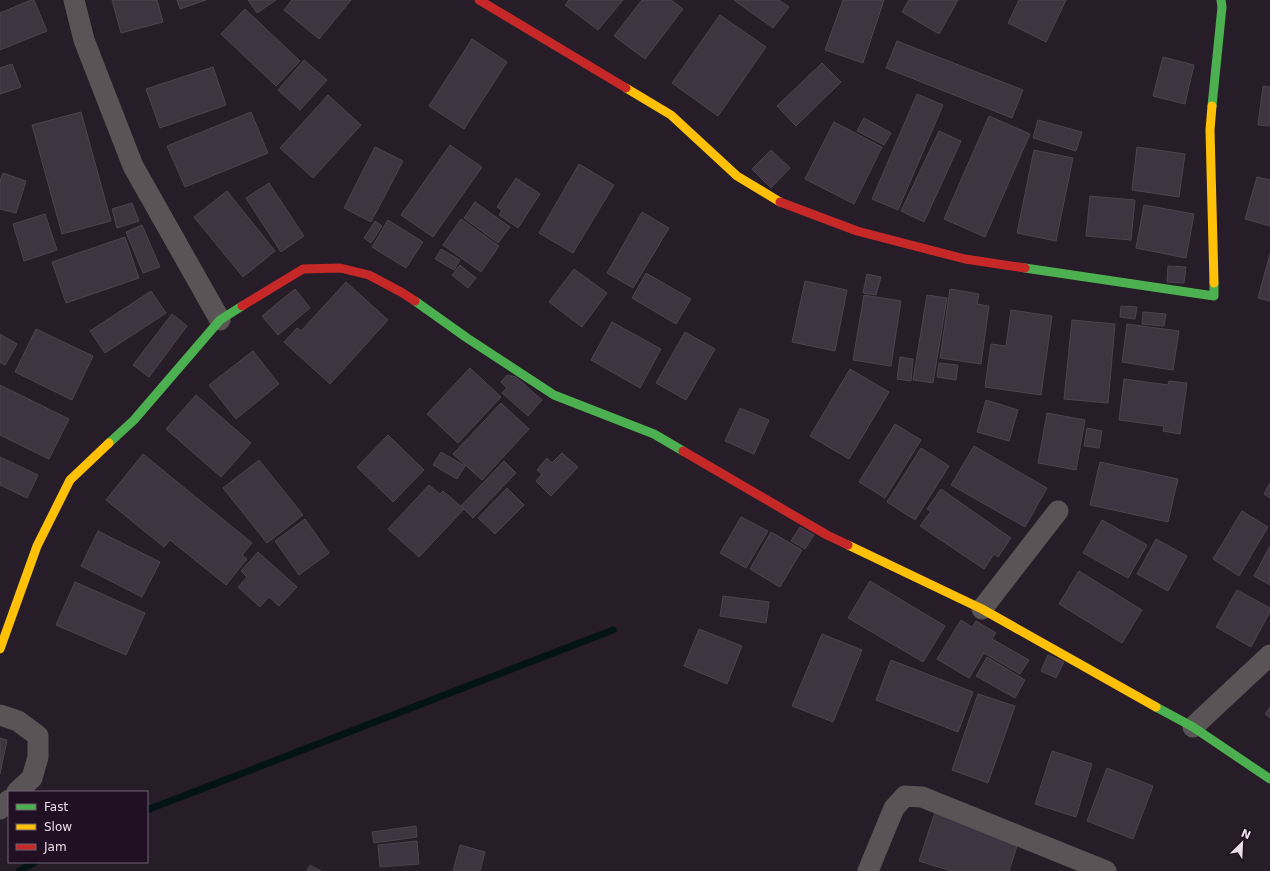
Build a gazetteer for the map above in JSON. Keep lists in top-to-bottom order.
{
  "legend": ["Fast", "Slow", "Jam"],
  "north": "top right"
}
